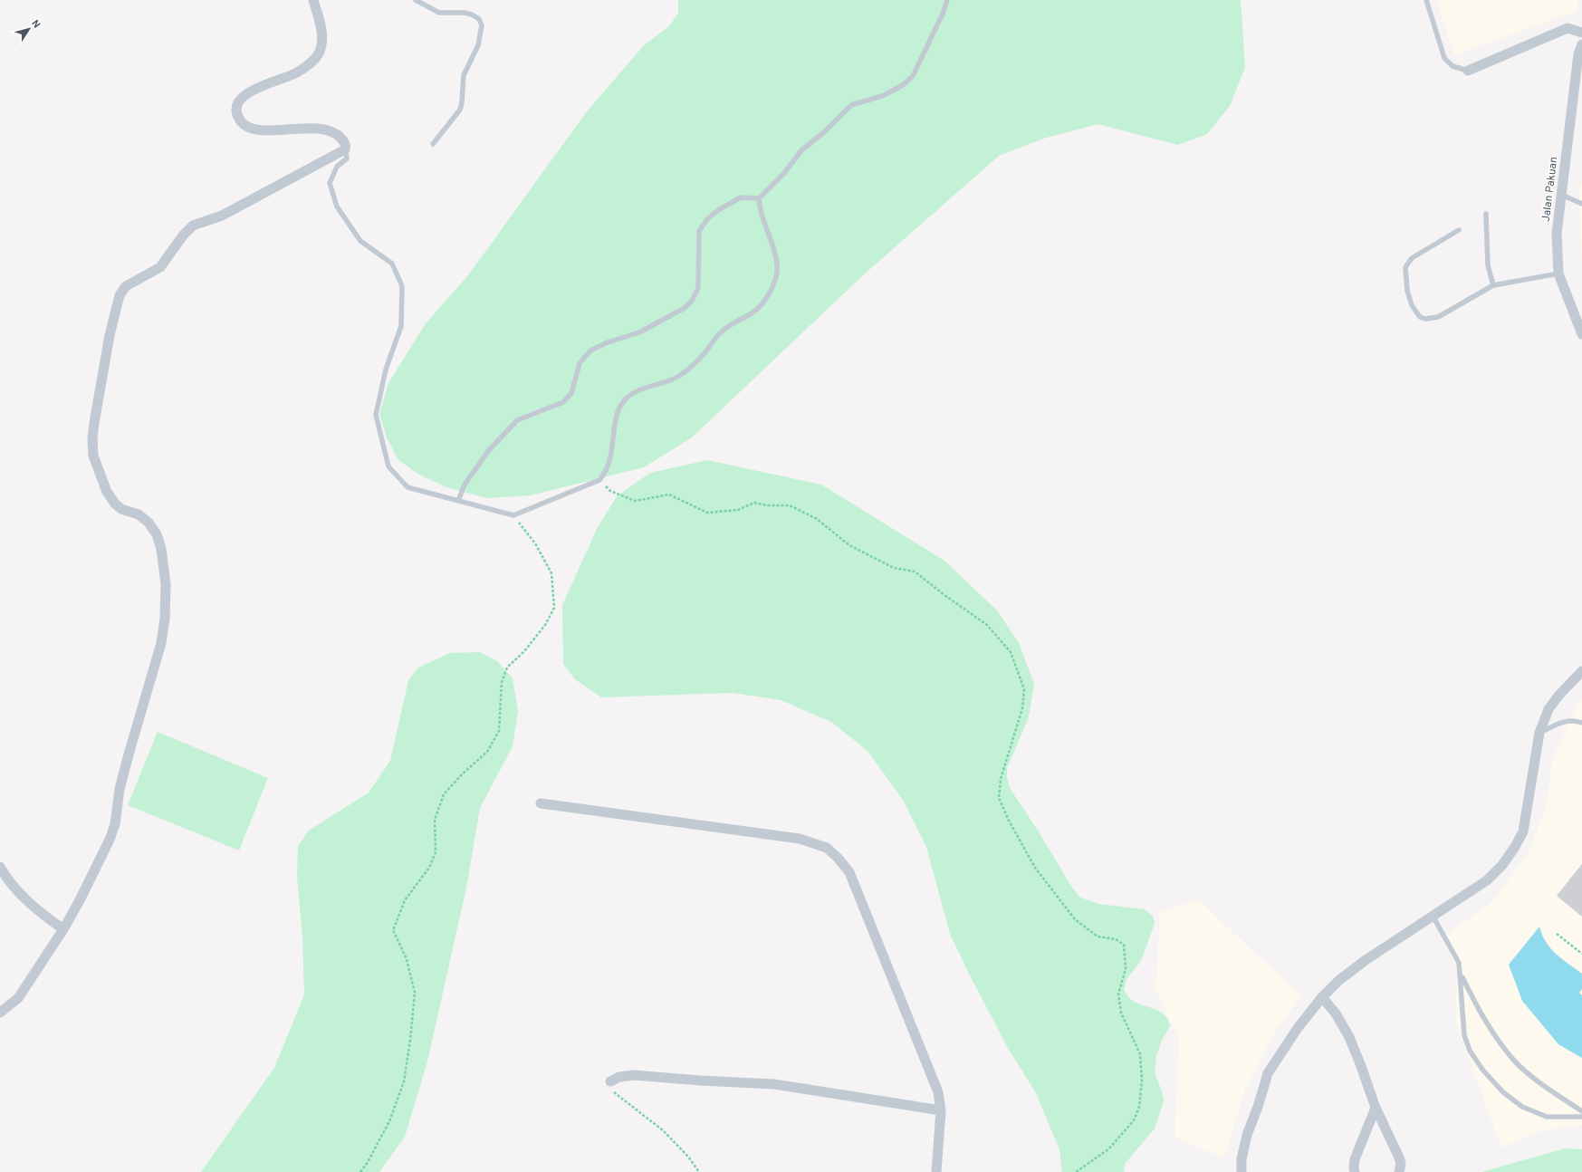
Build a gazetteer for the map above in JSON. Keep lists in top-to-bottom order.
{
  "streets": {
    "street": ["Jalan Pakuan"]
  },
  "north": "top right"
}
